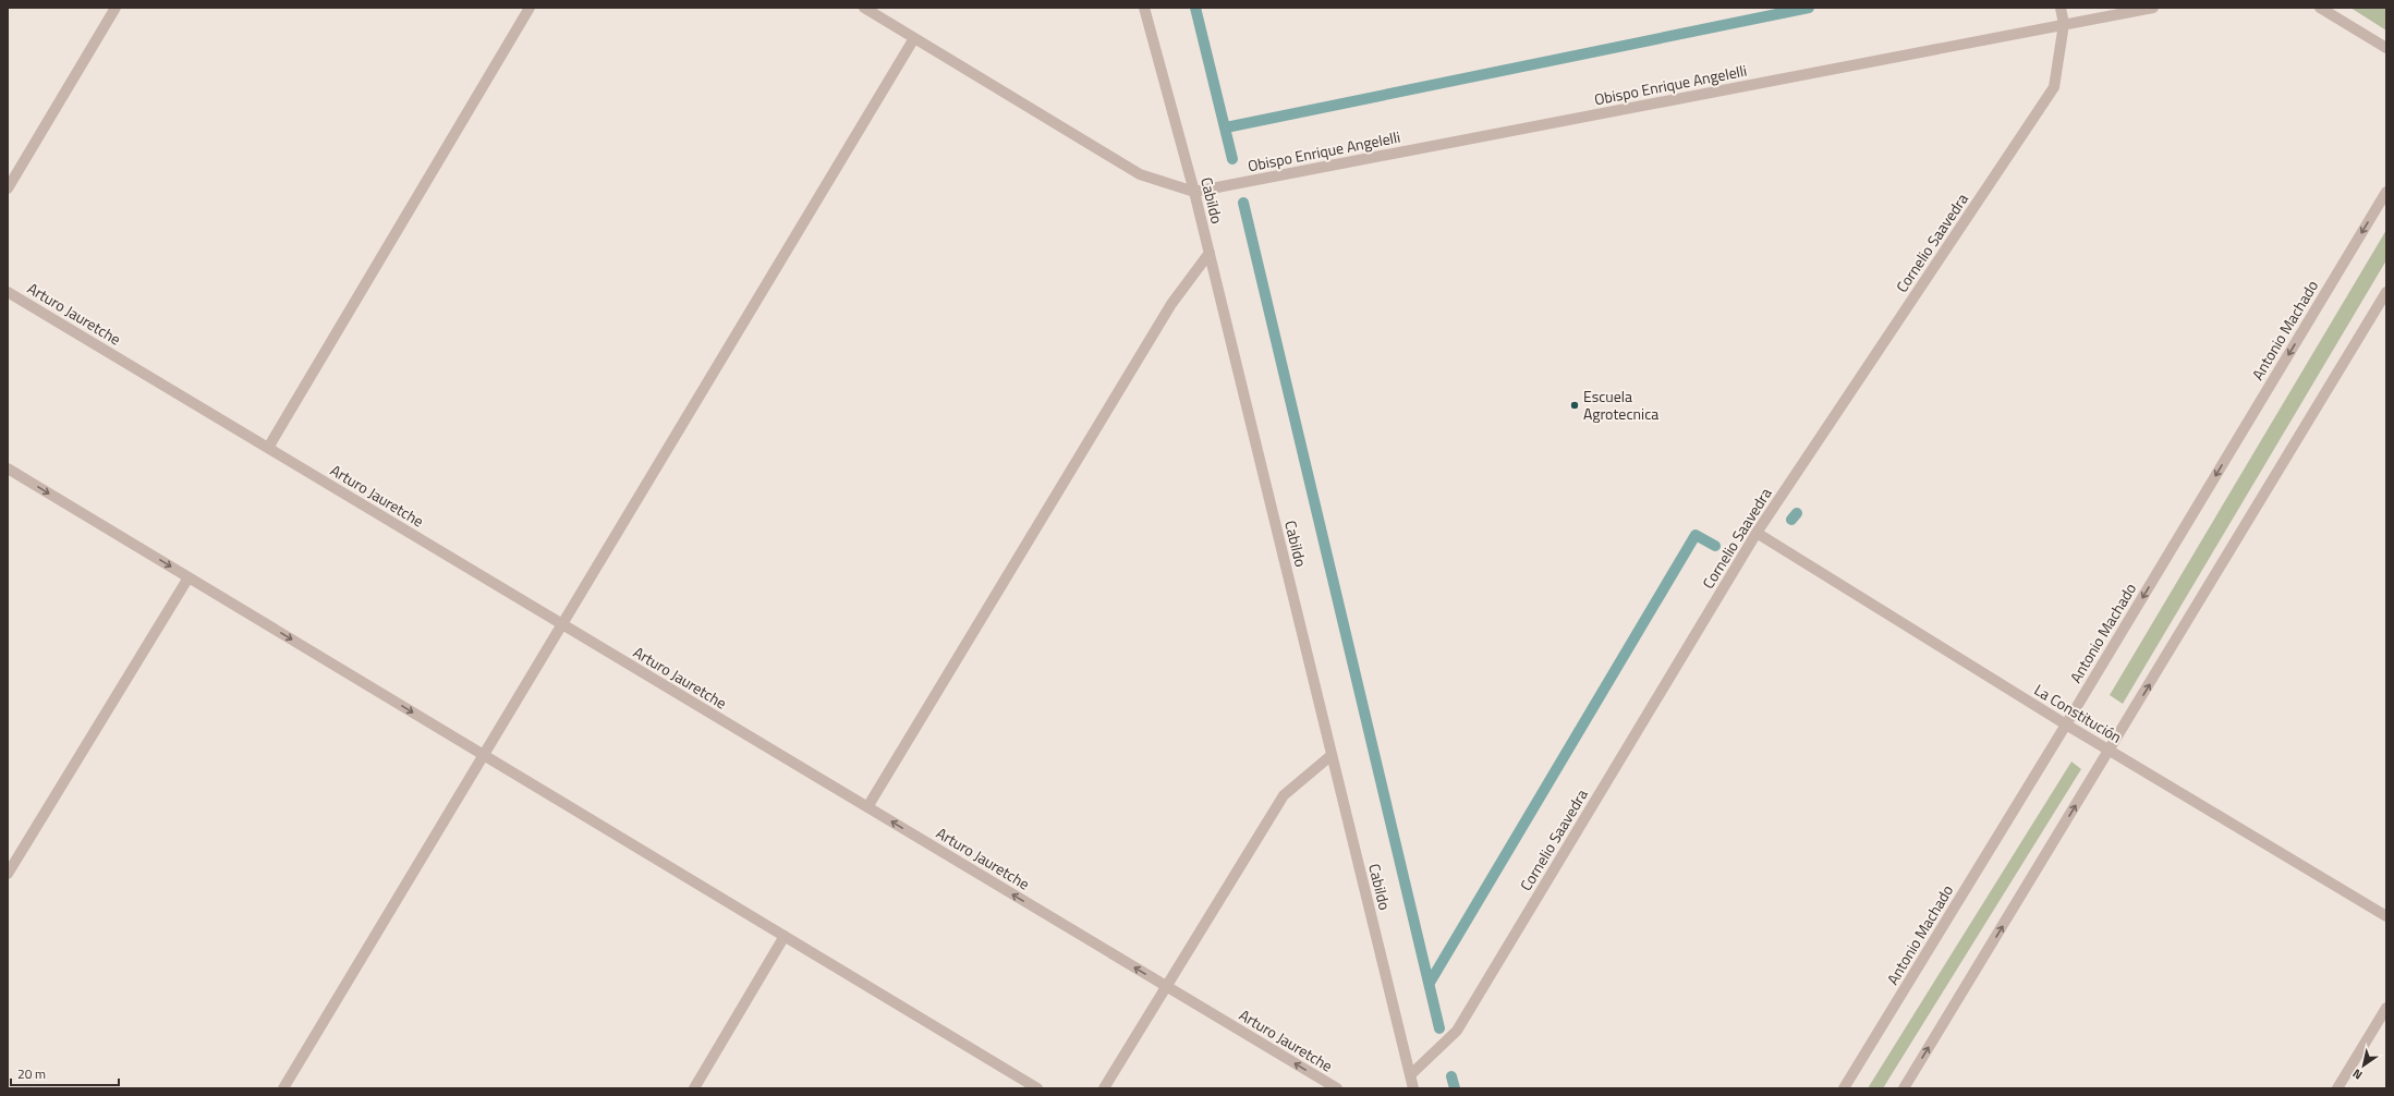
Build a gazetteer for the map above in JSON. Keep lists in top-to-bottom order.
{
  "streets": {
    "street": [
      "Obispo Enrique Angelelli",
      "Cabildo",
      "Cornelio Saavedra",
      "Arturo Jauretche",
      "Antonio Machado",
      "La Constitución"
    ]
  },
  "crossings": [
    ["Obispo Enrique Angelelli", "Cabildo"],
    ["Obispo Enrique Angelelli", "Cornelio Saavedra"],
    ["Cabildo", "Cornelio Saavedra"],
    ["Cornelio Saavedra", "La Constitución"],
    ["Antonio Machado", "La Constitución"]
  ],
  "one_way": ["Arturo Jauretche"],
  "places": ["Escuela Agrotecnica"],
  "scale_bar": "20 m",
  "north": "bottom left"
}
